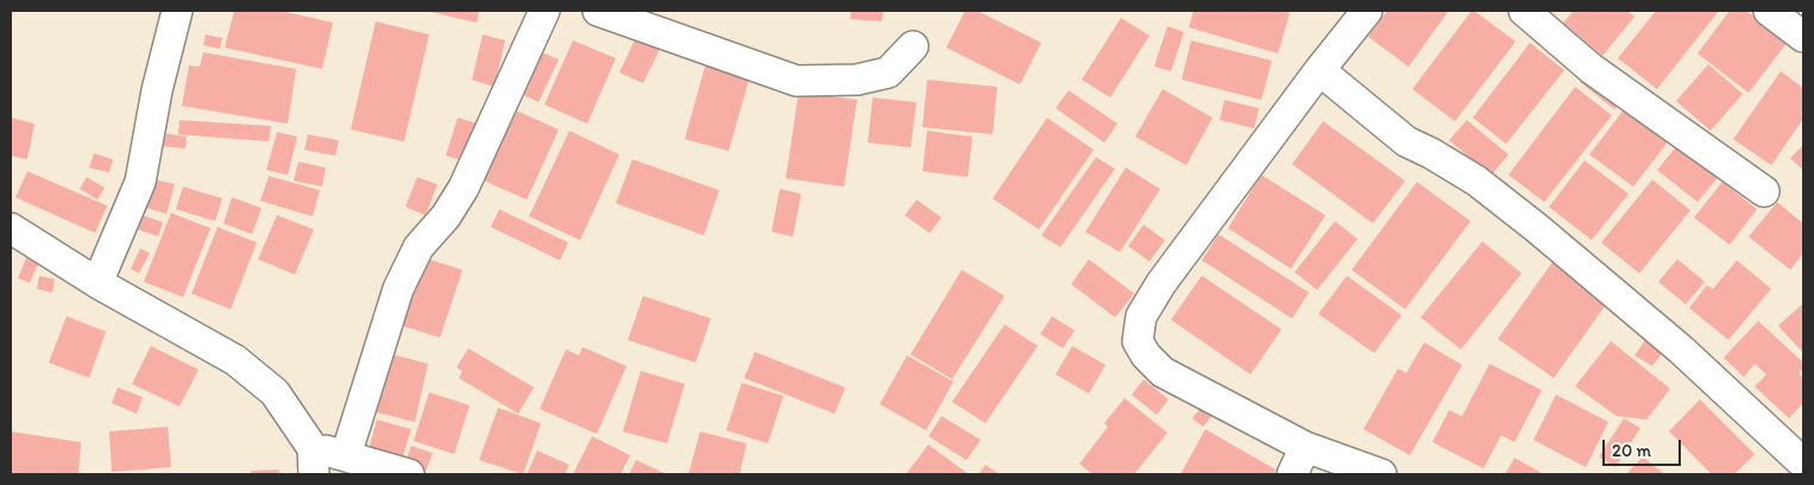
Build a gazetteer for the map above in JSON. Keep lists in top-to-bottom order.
{
  "scale_bar": "20 m"
}
